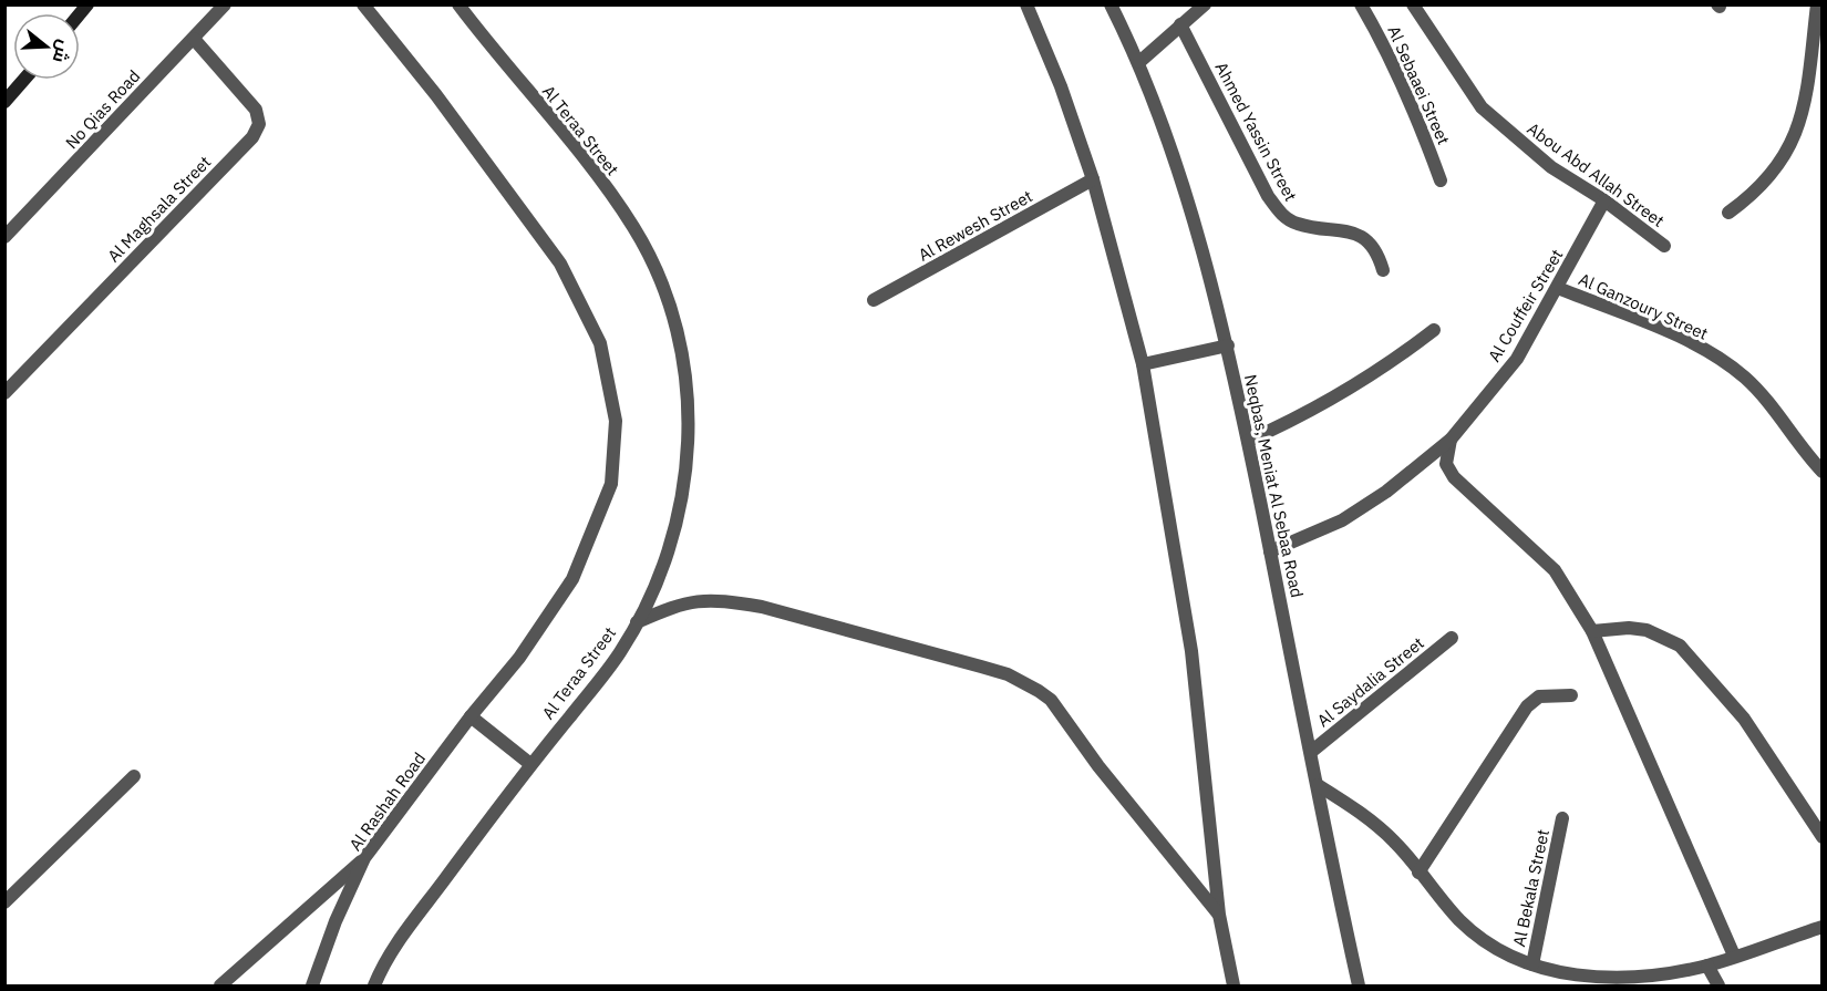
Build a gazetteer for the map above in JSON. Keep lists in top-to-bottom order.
{
  "streets": {
    "street": [
      "Al Sebaaei Street",
      "No Qias Road",
      "Al Teraa Street",
      "Ahmed Yassin Street",
      "Abou Abd Allah Street",
      "Al Maghsala Street",
      "Al Rewesh Street",
      "Al Couffeir Street",
      "Al Ganzoury Street",
      "Neqbas, Meniat Al Sebaa Road",
      "Al Saydalia Street",
      "Al Rashah Road",
      "Al Bekala Street"
    ]
  },
  "crossings": [
    ["No Qias Road", "Al Maghsala Street"],
    ["Abou Abd Allah Street", "Al Couffeir Street"],
    ["Al Couffeir Street", "Al Ganzoury Street"],
    ["Al Couffeir Street", "Neqbas, Meniat Al Sebaa Road"],
    ["Neqbas, Meniat Al Sebaa Road", "Al Saydalia Street"]
  ],
  "north": "right"
}
